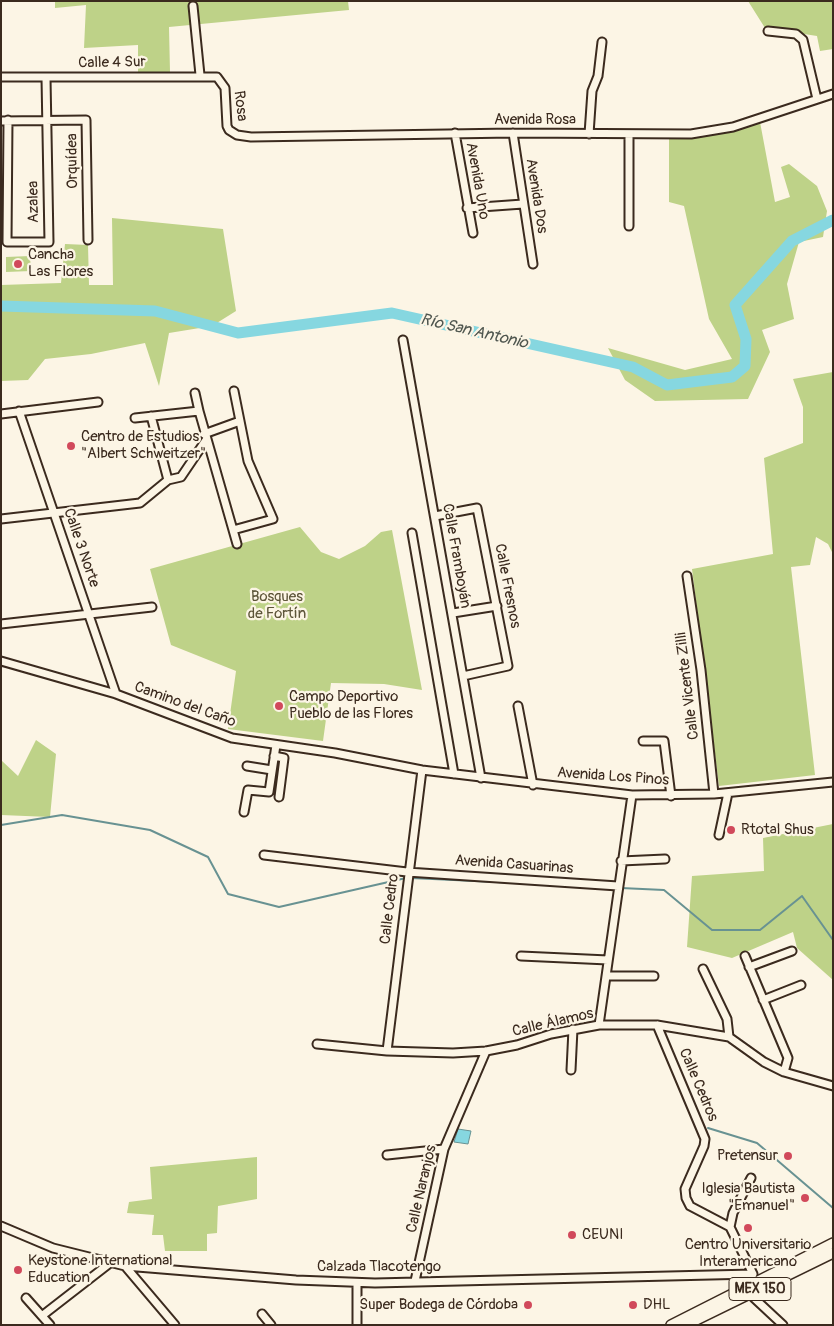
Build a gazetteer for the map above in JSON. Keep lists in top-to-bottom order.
{
  "streets": {
    "main road": ["MEX 150"],
    "street": [
      "Calle 4 Sur",
      "Rosa",
      "Avenida Rosa",
      "Orquídea",
      "Avenida Uno",
      "Avenida Dos",
      "Azalea",
      "Calle 3 Norte",
      "Calle Framboyán",
      "Calle Fresnos",
      "Calle Vicente Zilli",
      "Camino del Caño",
      "Avenida Los Pinos",
      "Avenida Casuarinas",
      "Calle Cedro",
      "Calle Álamos",
      "Calle Cedros",
      "Calle Naranjos",
      "Calzada Tlacotengo"
    ]
  },
  "crossings": [
    ["Calle 4 Sur", "Rosa"],
    ["Calle 4 Sur", "Azalea"],
    ["Rosa", "Avenida Rosa"],
    ["Avenida Rosa", "Avenida Uno"],
    ["Avenida Rosa", "Avenida Dos"],
    ["Orquídea", "Azalea"],
    ["Calle 3 Norte", "Camino del Caño"],
    ["Calle Framboyán", "Calle Fresnos"],
    ["Calle Framboyán", "Avenida Los Pinos"],
    ["Calle Vicente Zilli", "Avenida Los Pinos"],
    ["Camino del Caño", "Avenida Los Pinos"],
    ["Camino del Caño", "Calle Cedro"],
    ["Avenida Los Pinos", "Calle Cedro"],
    ["Avenida Casuarinas", "Calle Cedro"],
    ["Calle Cedro", "Calle Álamos"],
    ["Calle Álamos", "Calle Cedros"],
    ["Calle Álamos", "Calle Naranjos"],
    ["Calle Naranjos", "Calzada Tlacotengo"]
  ],
  "water": ["Río San Antonio"],
  "parks": ["Bosques de Fortín"],
  "places": [
    "Cancha Las Flores",
    "Centro de Estudios \"Albert Schweitzer\"",
    "Campo Deportivo Pueblo de las Flores",
    "Rtotal Shus",
    "Pretensur",
    "Iglesia Bautista \"Emanuel\"",
    "Centro Universitario Interamericano",
    "CEUNI",
    "Keystone International Education",
    "Super Bodega de Córdoba",
    "DHL"
  ]
}
